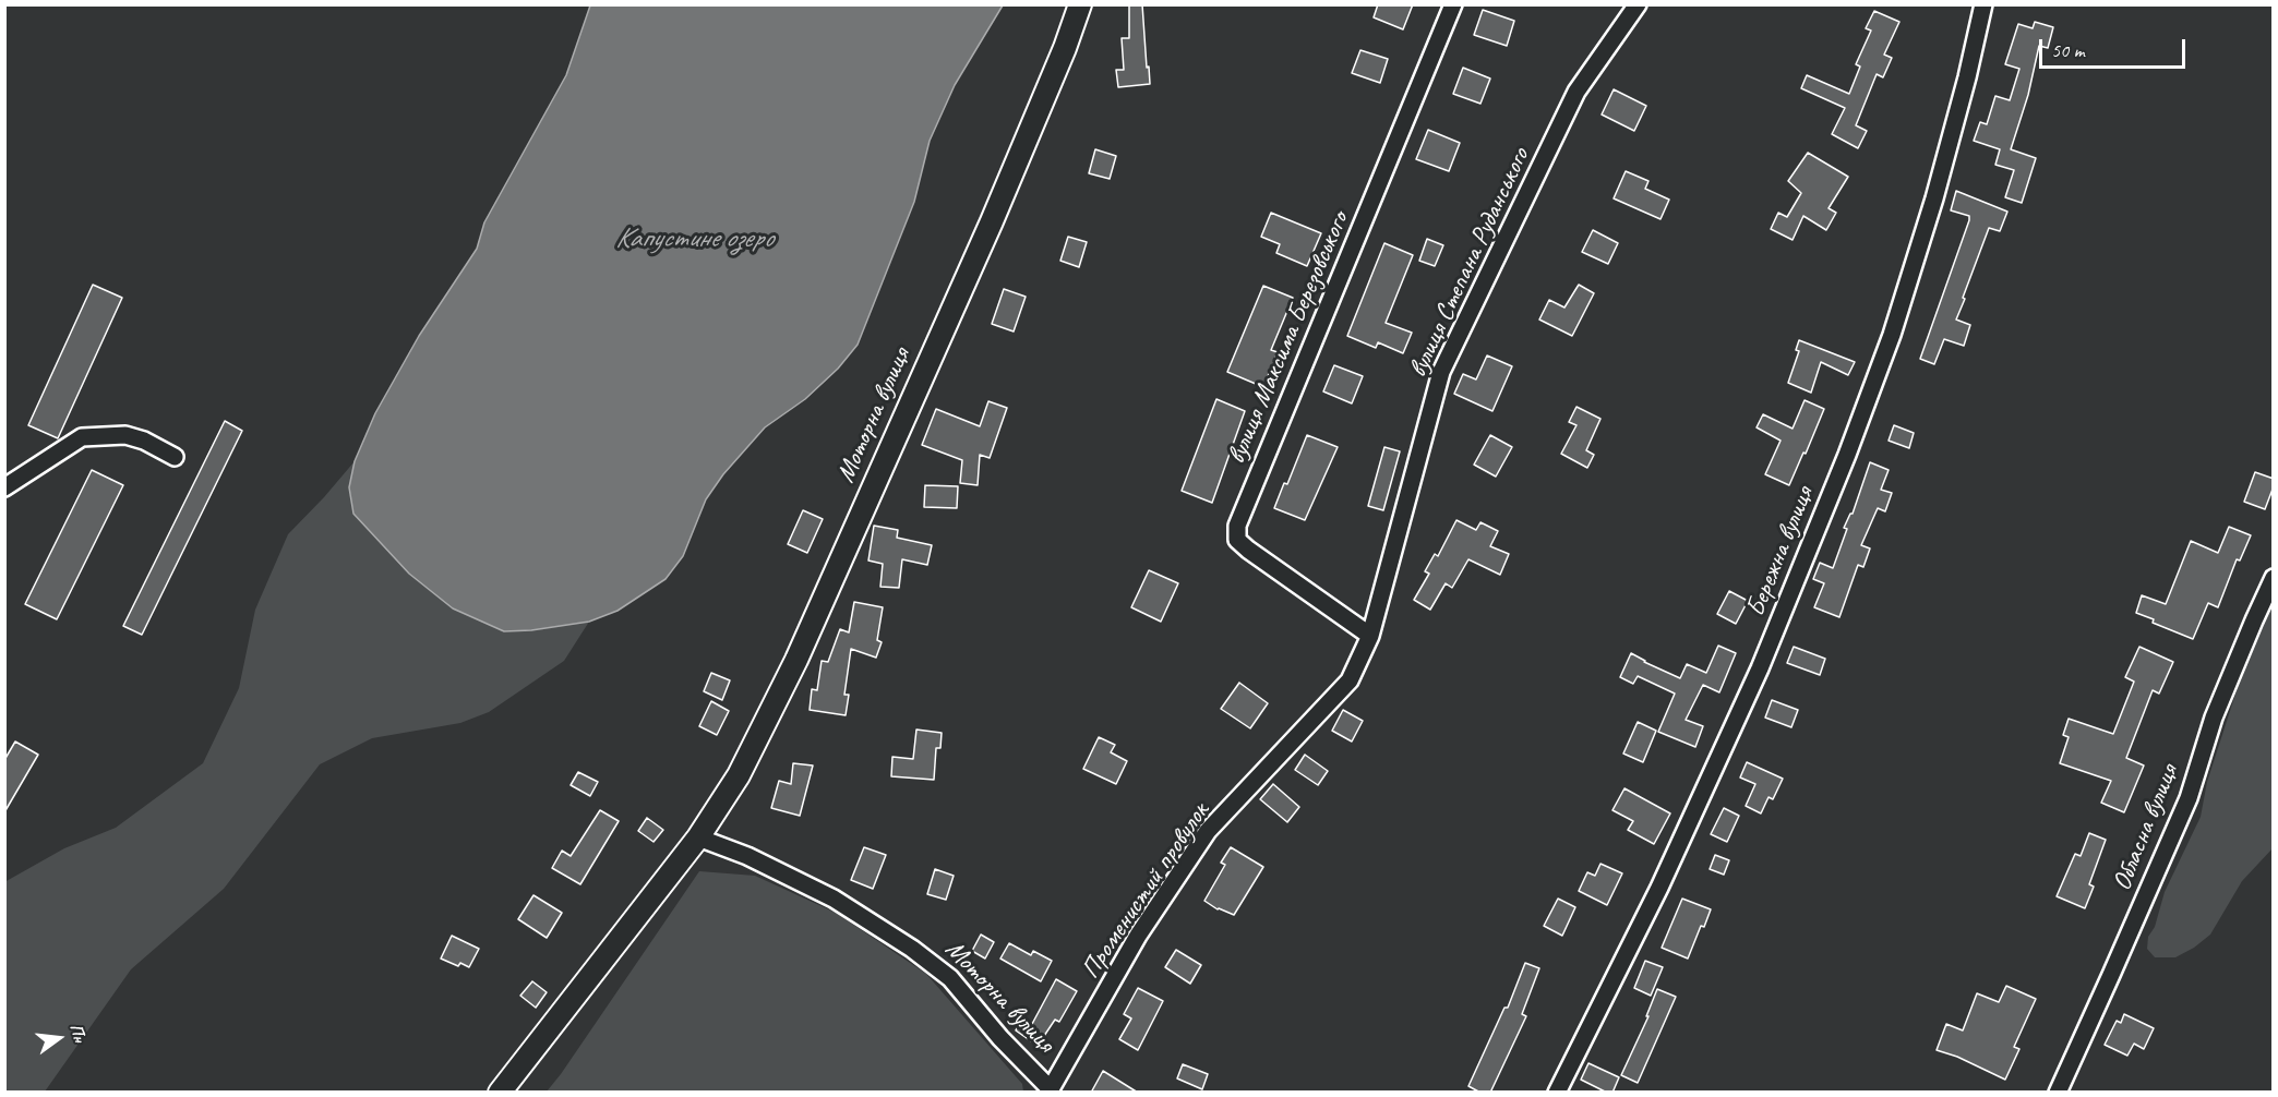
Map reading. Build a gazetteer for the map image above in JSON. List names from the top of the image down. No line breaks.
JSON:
{"streets":{"street":["вулиця Степана Руданського","вулиця Максима Березовського","Моторна вулиця","Бережна вулиця","Обласна вулиця","Променистий провулок"]},"crossings":[["вулиця Степана Руданського","вулиця Максима Березовського"],["вулиця Степана Руданського","Променистий провулок"],["вулиця Максима Березовського","Променистий провулок"],["Моторна вулиця","Променистий провулок"]],"water":["Капустине озеро"],"scale_bar":"50 m","north":"right"}
